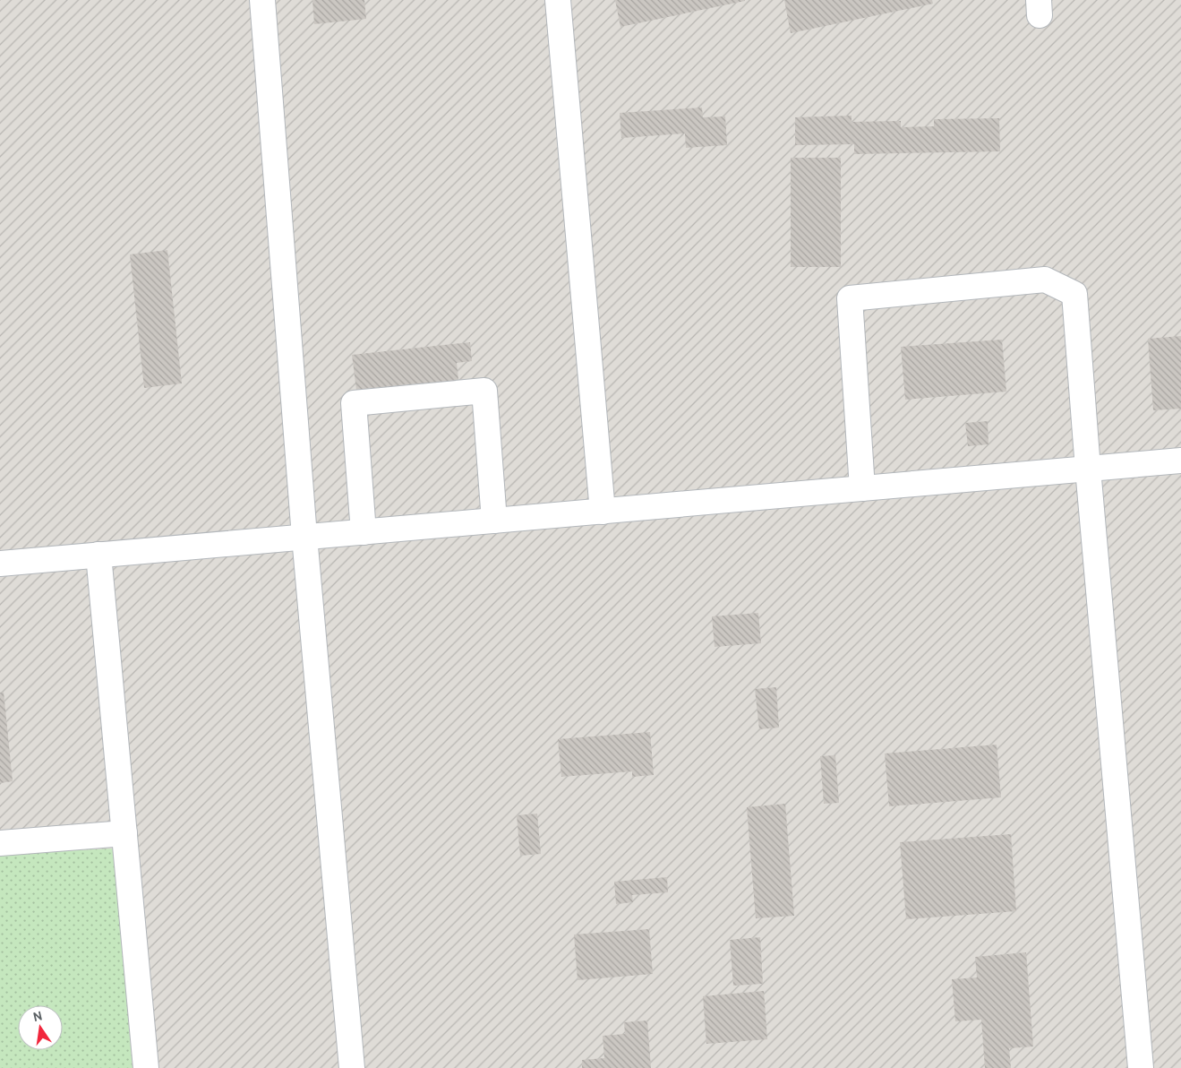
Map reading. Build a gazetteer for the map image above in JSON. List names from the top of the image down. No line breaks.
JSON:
{"north":"top"}
